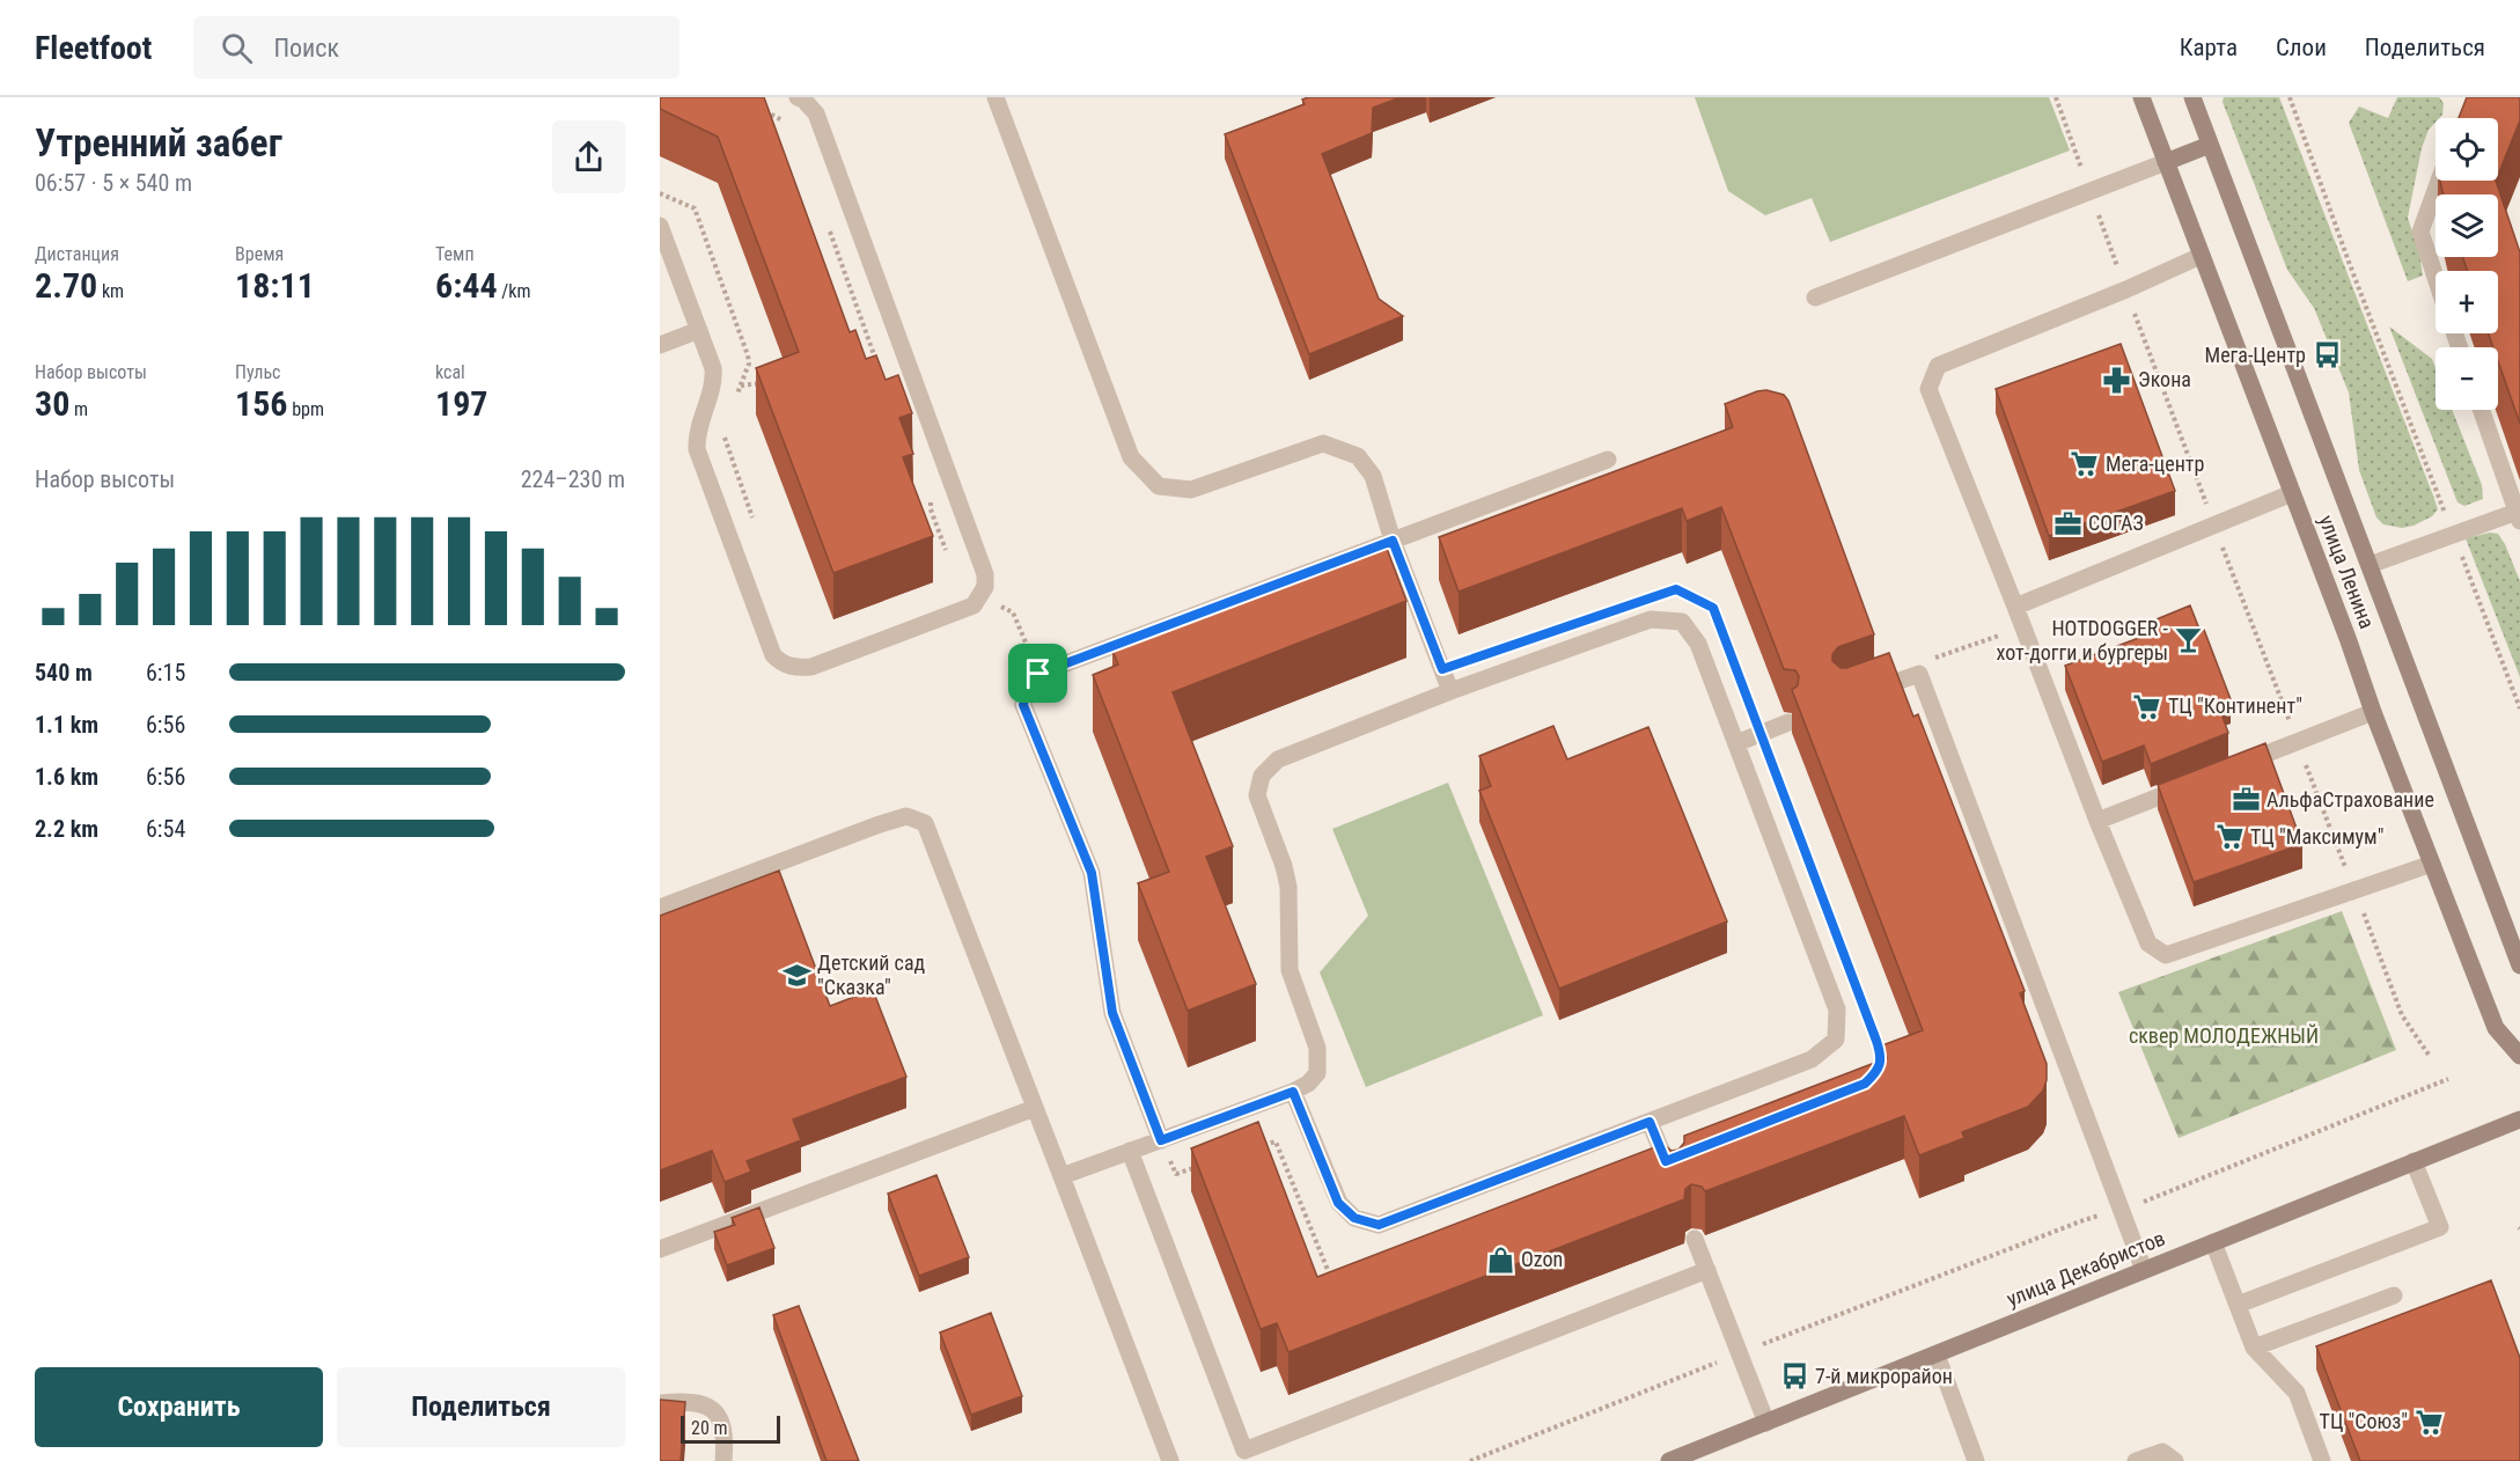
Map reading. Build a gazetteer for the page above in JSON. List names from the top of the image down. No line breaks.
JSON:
{"streets":{"main road":["улица Ленина","улица Декабристов"]},"parks":["сквер МОЛОДЕЖНЫЙ"],"places":{"bus stop":["Мега-Центр","7-й микрорайон"],"pharmacy":["Экона"],"supermarket":["Мега-центр","ТЦ \"Континент\"","ТЦ \"Максимум\"","ТЦ \"Союз\""],"office":["СОГАЗ","АльфаСтрахование"],"bar":["HOTDOGGER - хот-догги и бургеры"],"school or university":["Детский сад \"Сказка\""],"shop":["Ozon"]},"scale_bar":"20 m","page":{"header":"Fleetfoot","search":"Поиск","nav":["Карта","Слои","Поделиться"],"heading":["Утренний забег","06:57 · 5 × 540 m"],"map_buttons":["+","−"],"stats":[["Дистанция","2.70 km"],["Время","18:11"],["Темп","6:44 /km"],["Набор высоты","30 m"],["Пульс","156 bpm"],["kcal","197"]],"chart":["Набор высоты","224–230 m"],"list":[{"name":"540 m","note":"6:15"},{"name":"1.1 km","note":"6:56"},{"name":"1.6 km","note":"6:56"},{"name":"2.2 km","note":"6:54"}],"buttons":["Сохранить","Поделиться"],"scale":"20 m"}}
